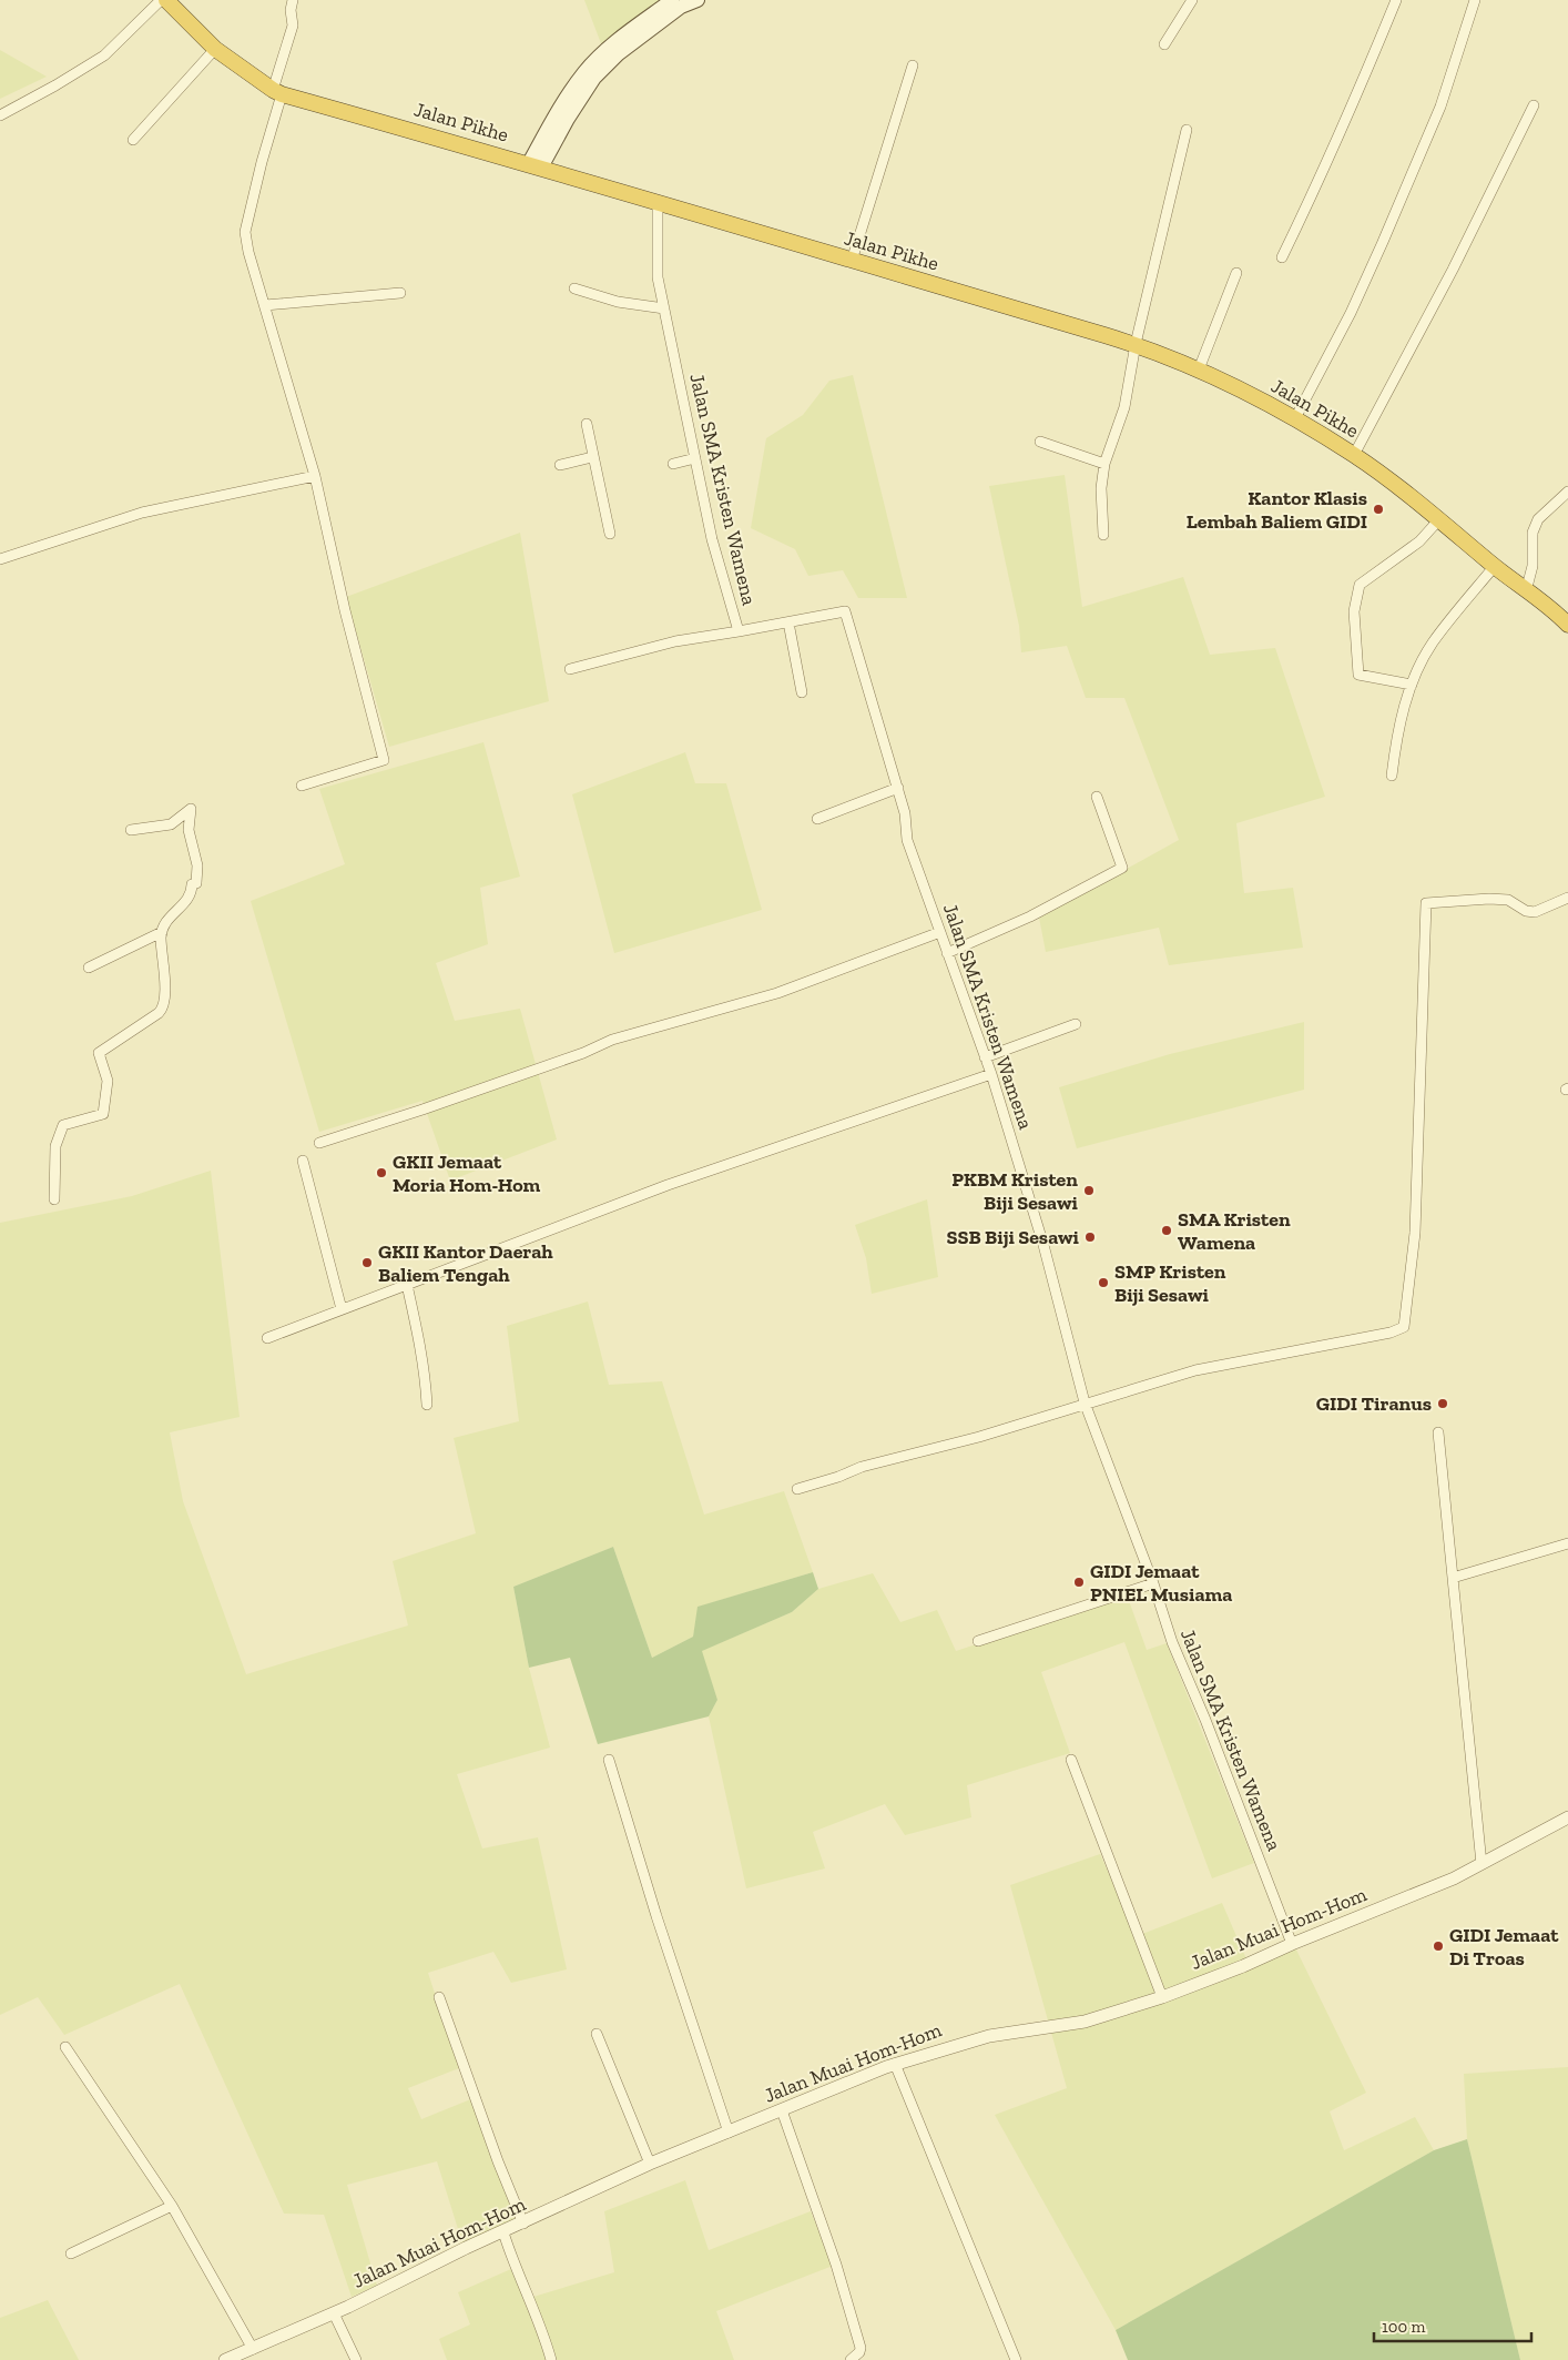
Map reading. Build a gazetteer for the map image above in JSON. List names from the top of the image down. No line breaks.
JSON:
{"streets":{"highway":["Jalan Pikhe"],"street":["Jalan SMA Kristen Wamena","Jalan Muai Hom-Hom"]},"crossings":[["Jalan Pikhe","Jalan SMA Kristen Wamena"],["Jalan SMA Kristen Wamena","Jalan Muai Hom-Hom"]],"places":["Kantor Klasis Lembah Baliem GIDI","GKII Jemaat Moria Hom-Hom","PKBM Kristen Biji Sesawi","SMA Kristen Wamena","SSB Biji Sesawi","GKII Kantor Daerah Baliem Tengah","SMP Kristen Biji Sesawi","GIDI Tiranus","GIDI Jemaat PNIEL Musiama","GIDI Jemaat Di Troas"],"scale_bar":"100 m"}
